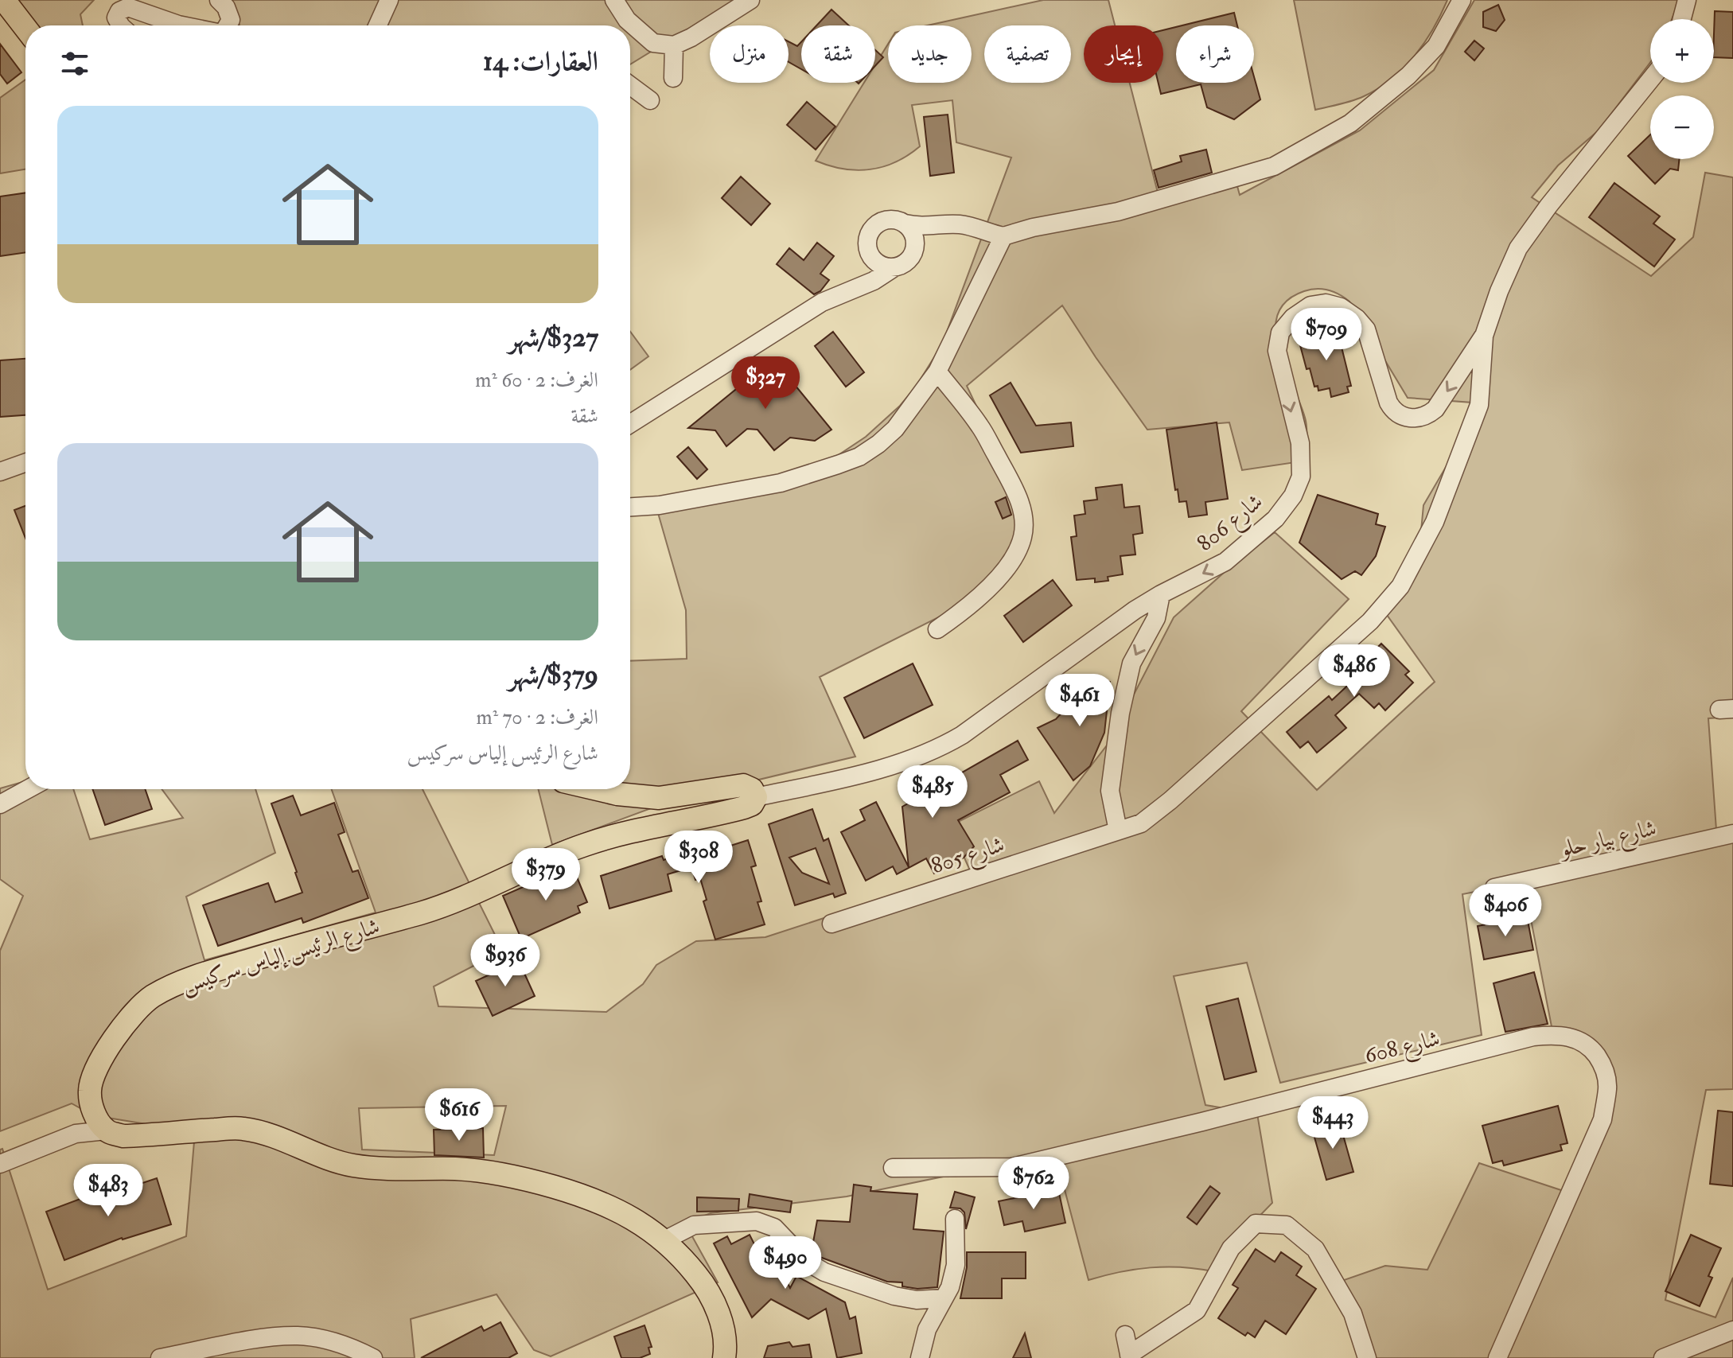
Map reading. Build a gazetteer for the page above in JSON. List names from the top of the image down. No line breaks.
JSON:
{"streets":{"main road":["شارع الرئيس إلياس سركيس"],"street":["شارع 806","شارع بيار حلو","شارع 805","شارع 608"]},"crossings":[["شارع 806","شارع 805"],["شارع 806","شارع الرئيس إلياس سركيس"]],"page":{"map_buttons":["+","−"],"chip":["شراء","إيجار","تصفية","جديد","شقة","منزل"],"heading":"العقارات: 14","list":[{"name":"$327/شهر","note":"الغرف: 2 · 60 m² · شقة"},{"name":"$379/شهر","note":"الغرف: 2 · 70 m² · شارع الرئيس إلياس سركيس"}],"price":["$709","$327","$486","$461","$485","$308","$379","$406","$936","$616","$443","$762","$483","$490"]}}
